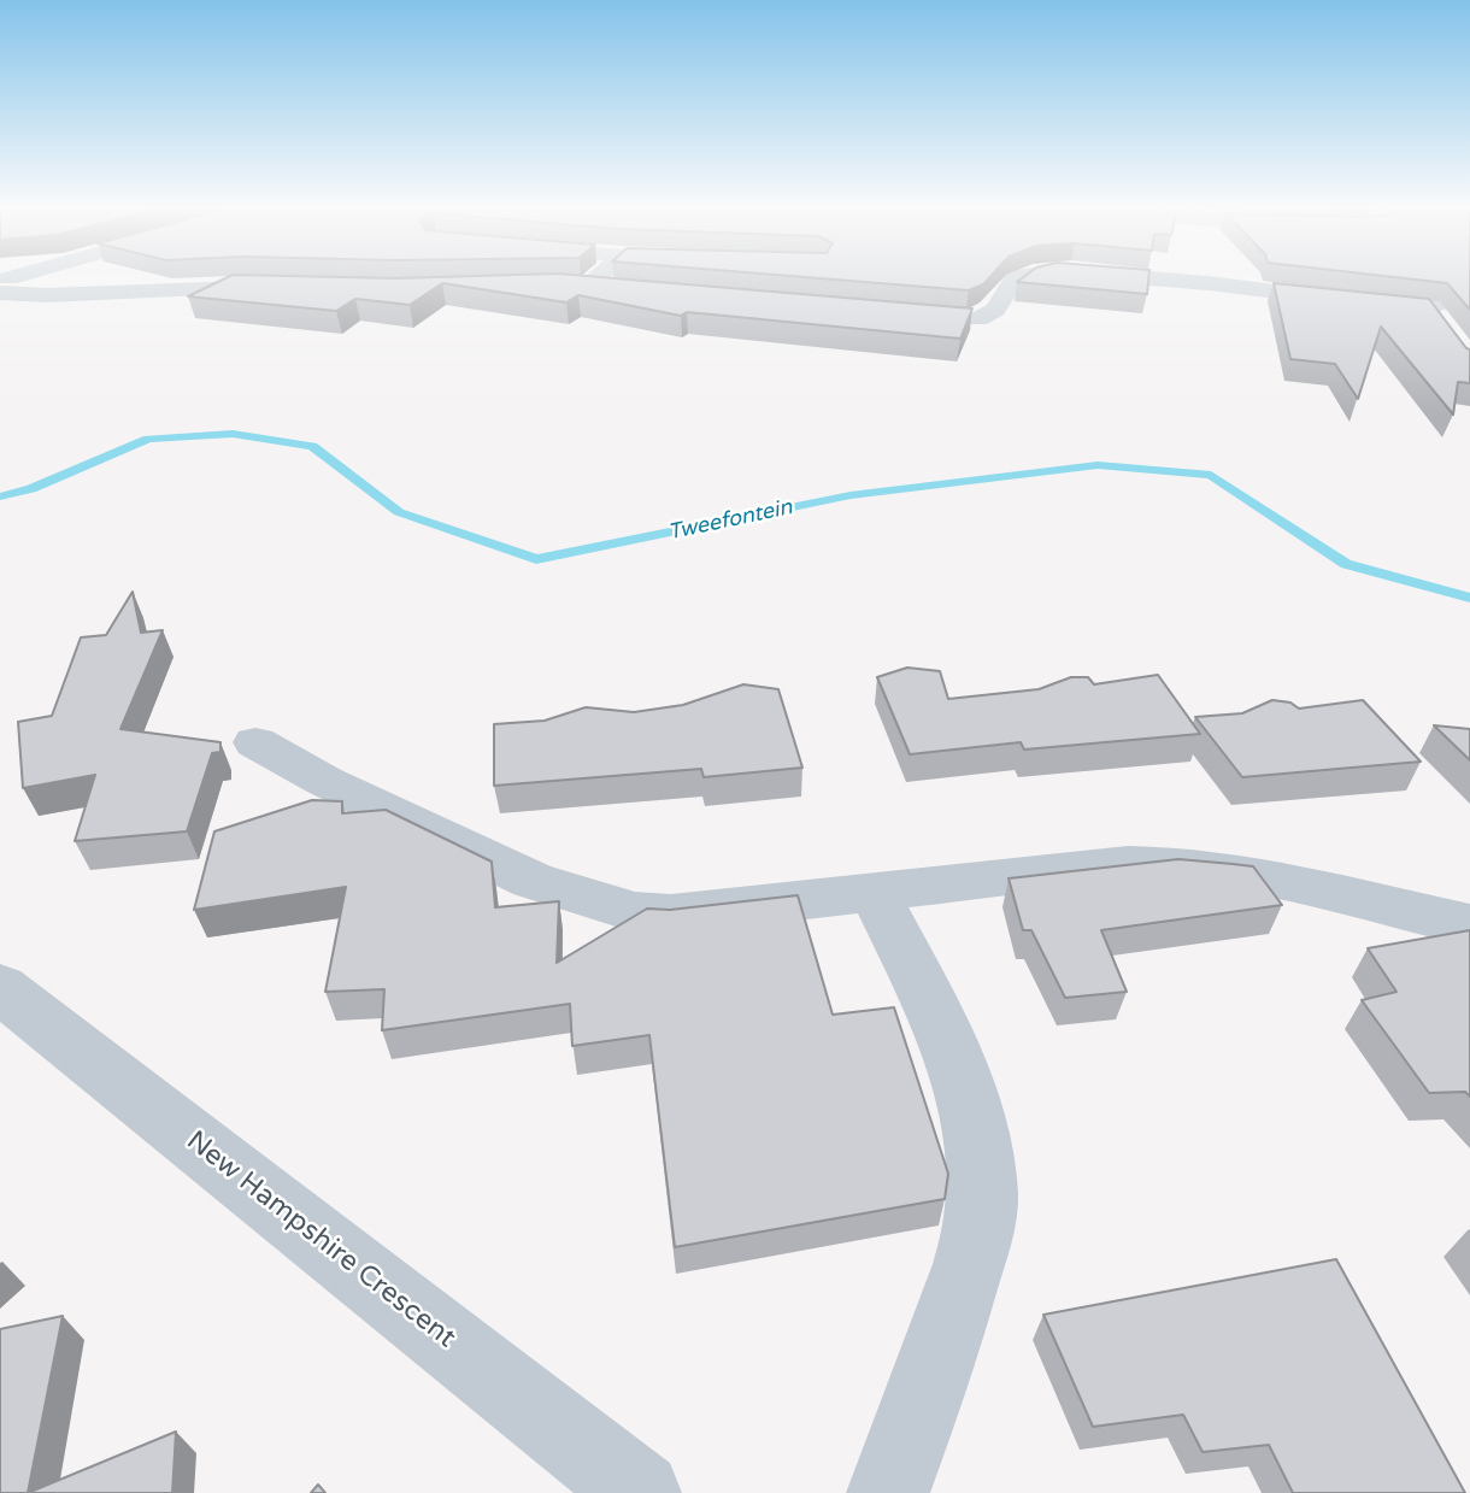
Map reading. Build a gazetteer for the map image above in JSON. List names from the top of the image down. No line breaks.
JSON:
{"streets":{"street":["New Hampshire Crescent"]},"water":["Tweefontein"]}
